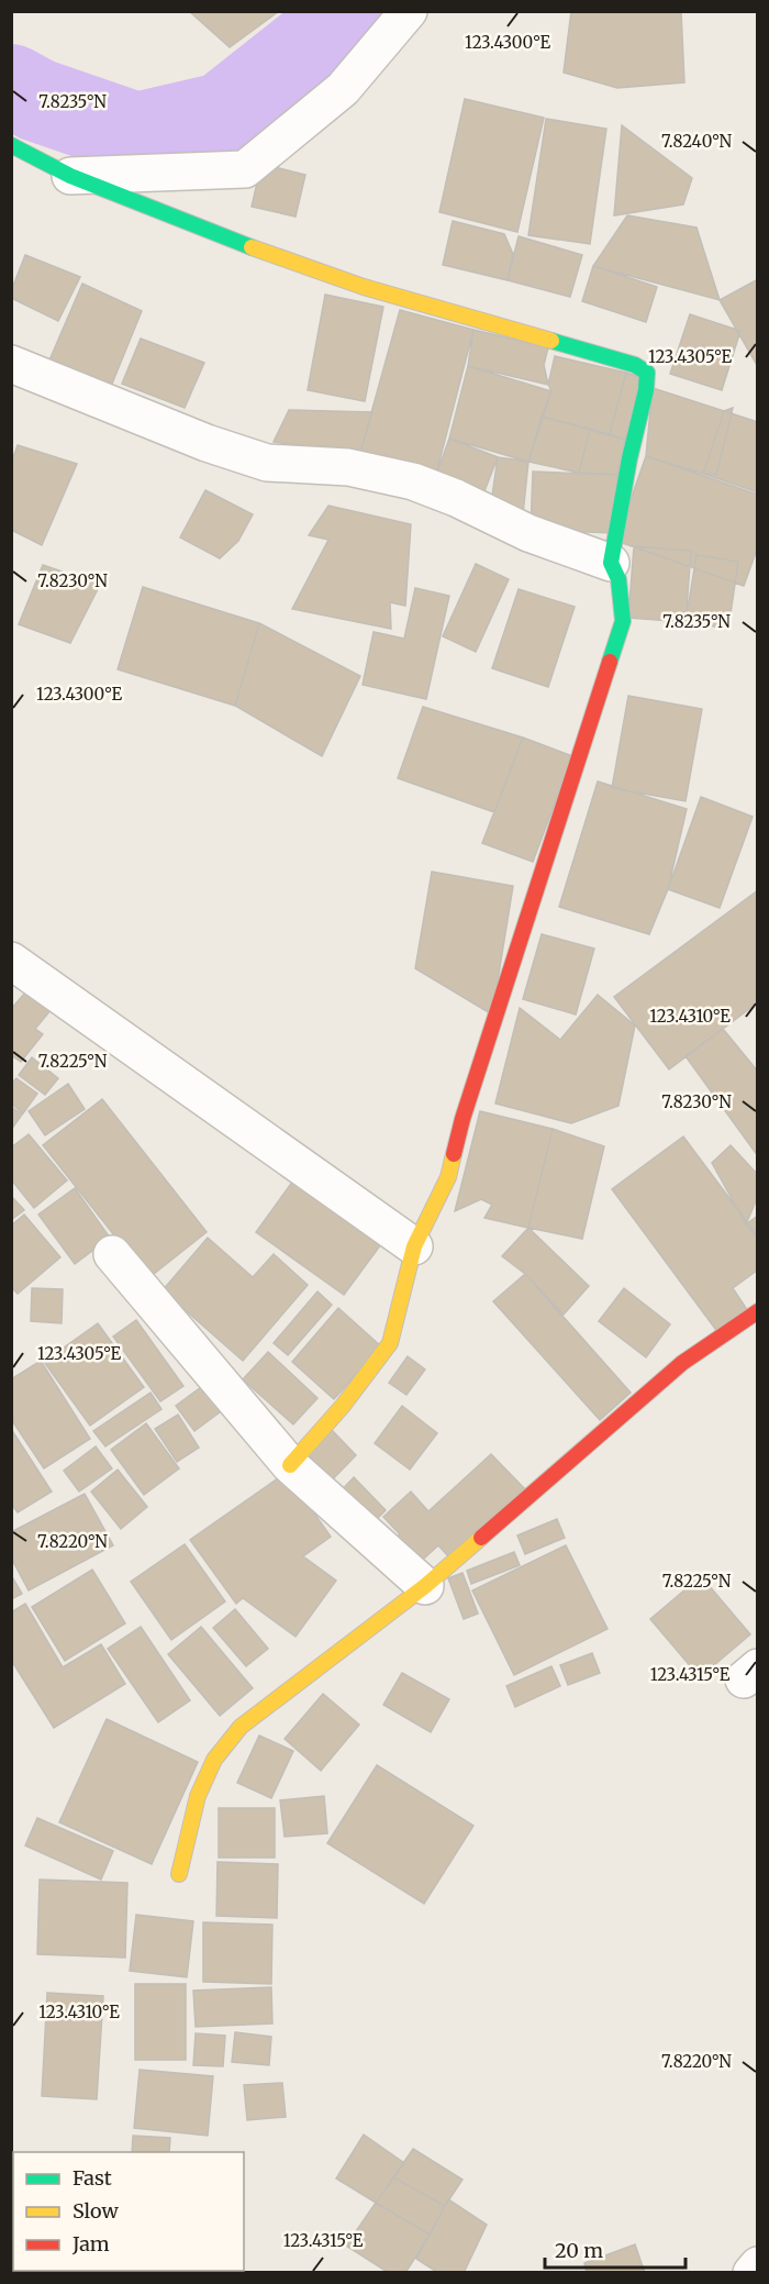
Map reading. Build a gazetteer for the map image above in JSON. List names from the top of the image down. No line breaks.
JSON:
{"legend":["Fast","Slow","Jam"],"scale_bar":"20 m","coordinates":["123.4300°E","7.8235°N","7.8240°N","123.4305°E","7.8230°N","123.4310°E","7.8225°N","7.8220°N","123.4315°E"]}
